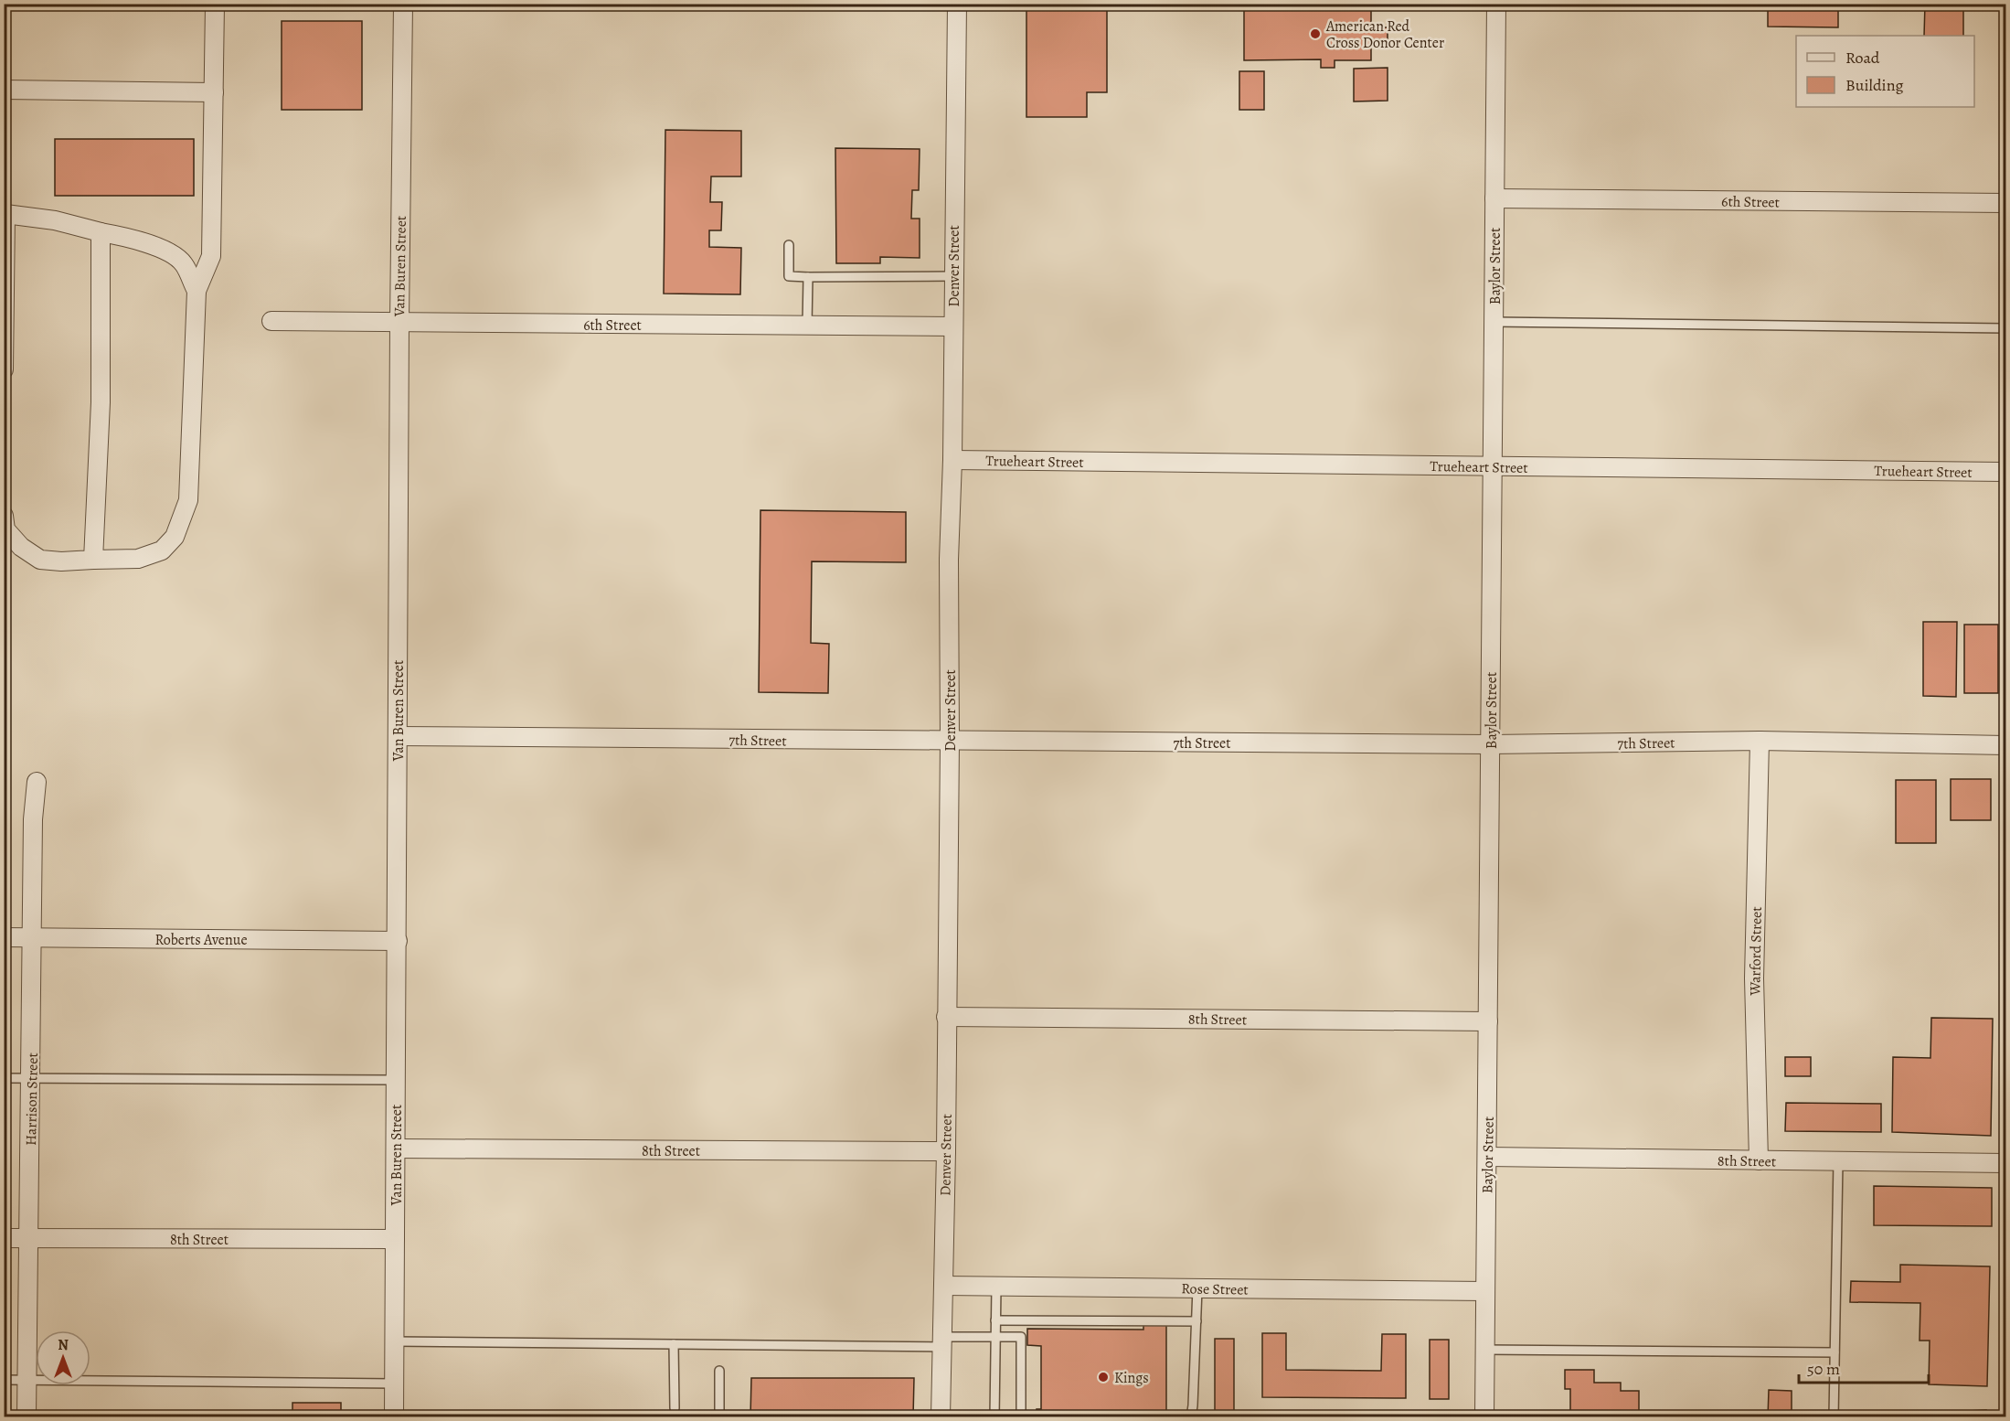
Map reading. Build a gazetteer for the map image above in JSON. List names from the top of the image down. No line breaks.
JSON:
{"streets":{"street":["6th Street","Van Buren Street","Denver Street","Baylor Street","Trueheart Street","7th Street","Roberts Avenue","Warford Street","8th Street","Harrison Street","Rose Street"]},"crossings":[["6th Street","Van Buren Street"],["6th Street","Denver Street"],["6th Street","Baylor Street"],["Van Buren Street","7th Street"],["Van Buren Street","Roberts Avenue"],["Van Buren Street","8th Street"],["Denver Street","Trueheart Street"],["Denver Street","7th Street"],["Denver Street","8th Street"],["Denver Street","Rose Street"],["Baylor Street","Trueheart Street"],["Baylor Street","7th Street"],["Baylor Street","8th Street"],["Baylor Street","Rose Street"],["7th Street","Warford Street"],["Roberts Avenue","Harrison Street"],["Warford Street","8th Street"],["8th Street","Harrison Street"]],"places":["American Red Cross Donor Center","Kings"],"legend":["Road","Building"],"scale_bar":"50 m","north":"top"}
